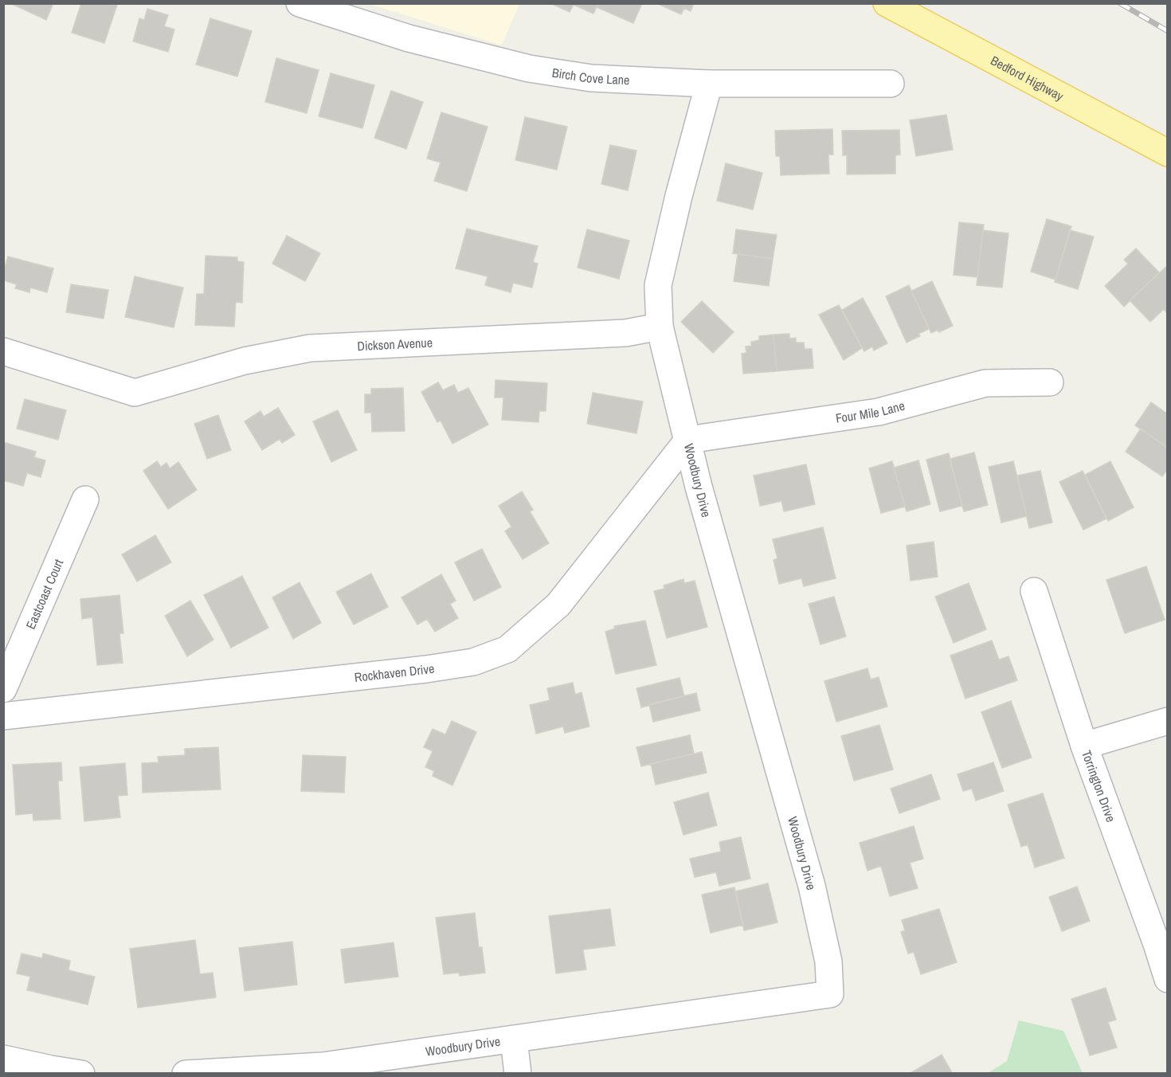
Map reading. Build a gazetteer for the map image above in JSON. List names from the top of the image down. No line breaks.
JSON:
{"streets":{"main road":["Bedford Highway"],"street":["Birch Cove Lane","Dickson Avenue","Four Mile Lane","Woodbury Drive","Eastcoast Court","Rockhaven Drive","Torrington Drive"]},"crossings":[["Birch Cove Lane","Woodbury Drive"],["Dickson Avenue","Woodbury Drive"],["Four Mile Lane","Woodbury Drive"],["Four Mile Lane","Rockhaven Drive"],["Woodbury Drive","Rockhaven Drive"]]}
